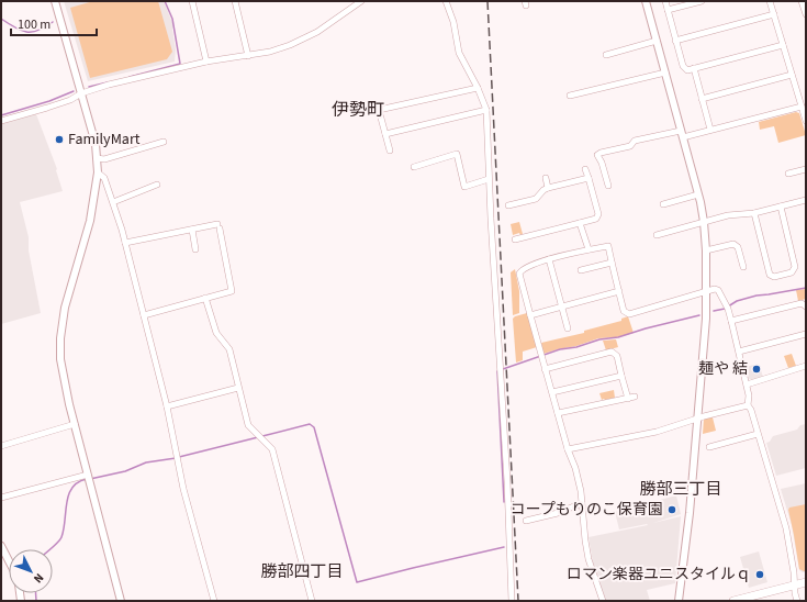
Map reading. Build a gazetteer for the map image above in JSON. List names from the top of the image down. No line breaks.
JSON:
{"districts":["伊勢町","勝部三丁目","勝部四丁目"],"places":["FamilyMart","麺や 結","コープもりのこ保育園","ロマン楽器ユニスタイルｑ"],"scale_bar":"100 m","north":"bottom right"}
